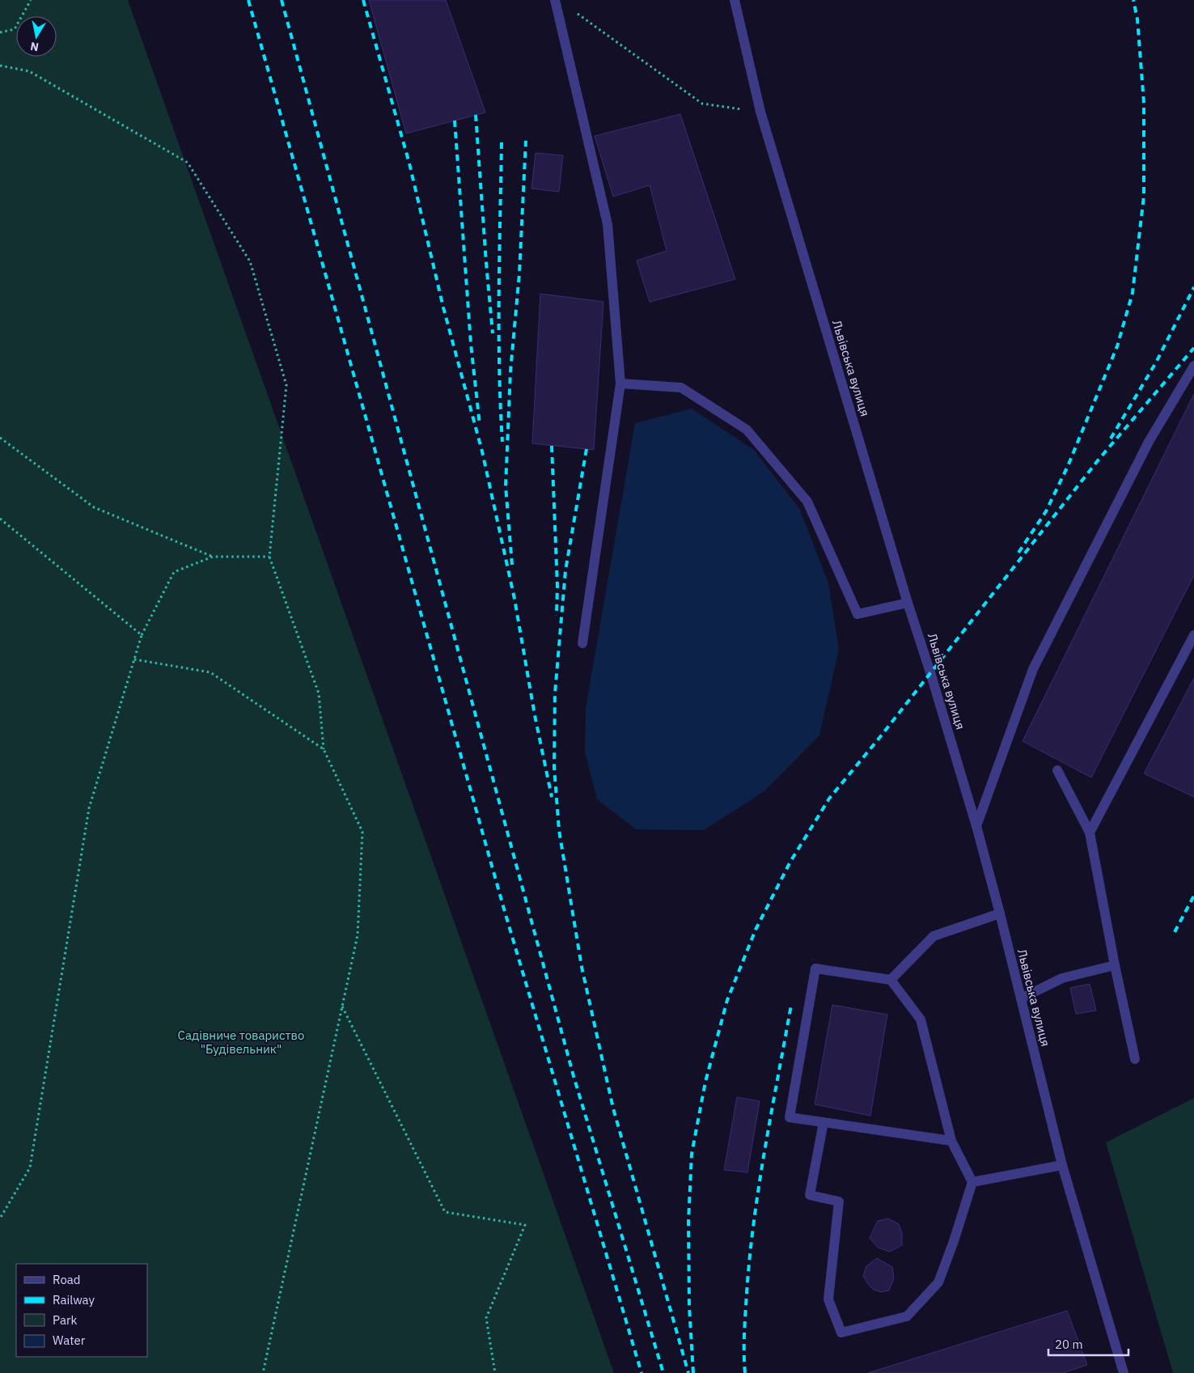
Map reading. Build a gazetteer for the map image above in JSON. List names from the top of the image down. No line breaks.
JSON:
{"streets":{"street":["Львівська вулиця"]},"parks":["Садівниче товариство \"Будівельник\""],"legend":["Road","Railway","Park","Water"],"scale_bar":"20 m","north":"bottom"}
